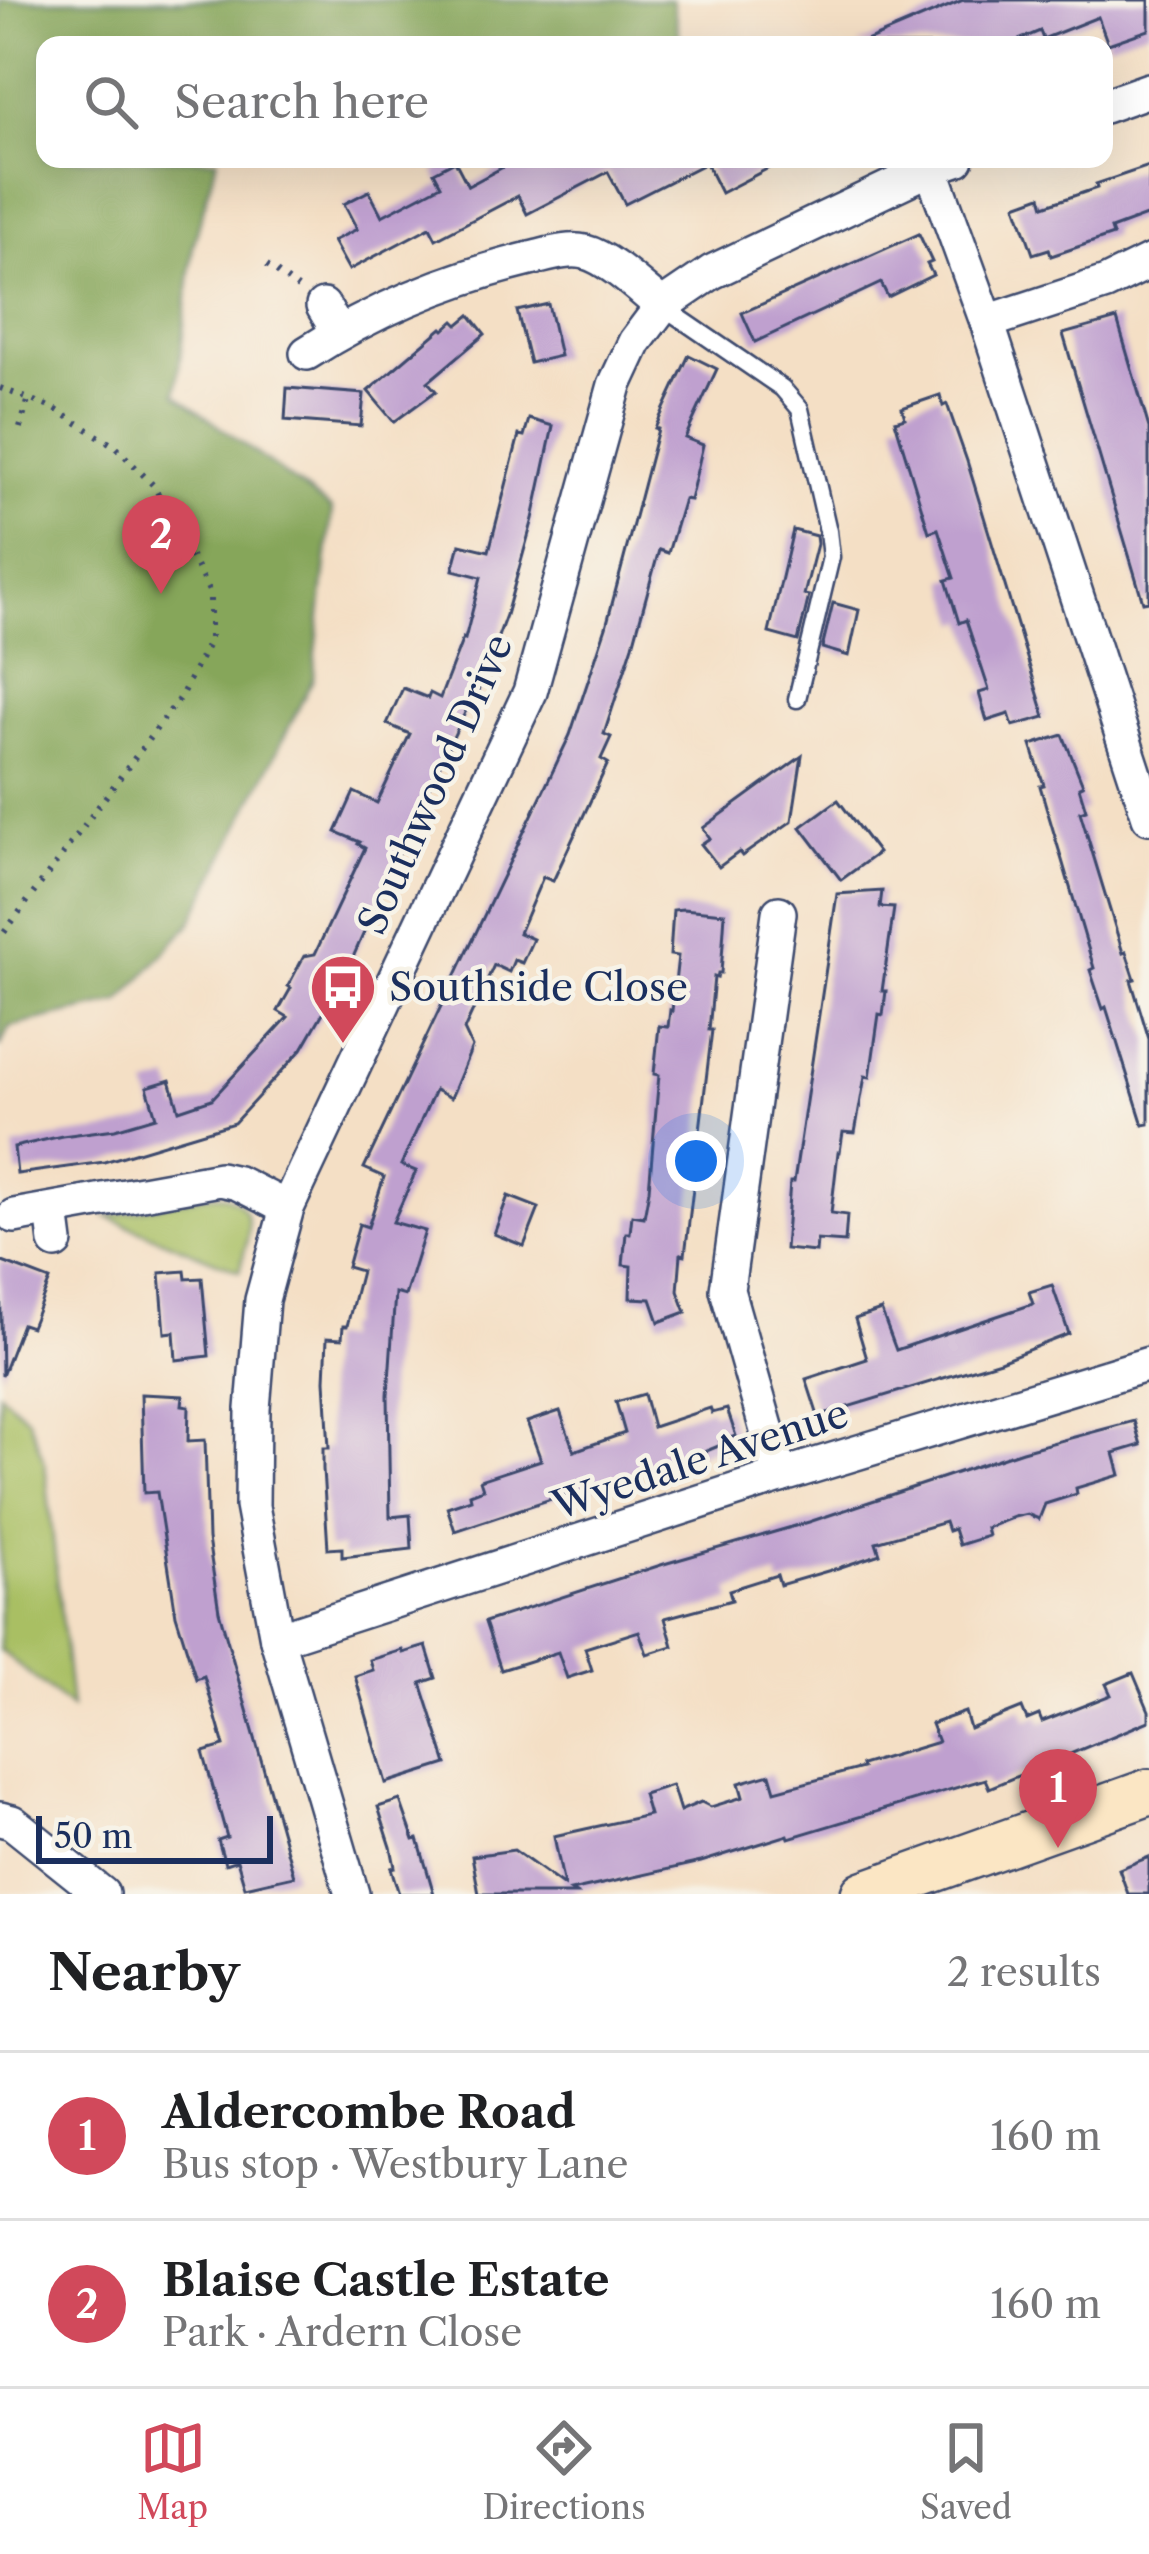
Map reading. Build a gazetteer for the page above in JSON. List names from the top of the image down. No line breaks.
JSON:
{"streets":{"street":["Southwood Drive","Wyedale Avenue"]},"crossings":[["Southwood Drive","Wyedale Avenue"]],"places":{"bus stop":["Southside Close"]},"scale_bar":"50 m","page":{"search":"Search here","pins":["2","1"],"scale":"50 m","heading":["Nearby","2 results"],"list":[{"mark":"1","name":"Aldercombe Road","note":"Bus stop · Westbury Lane","value":"160 m"},{"mark":"2","name":"Blaise Castle Estate","note":"Park · Ardern Close","value":"160 m"}],"nav":["Map","Directions","Saved"]}}
